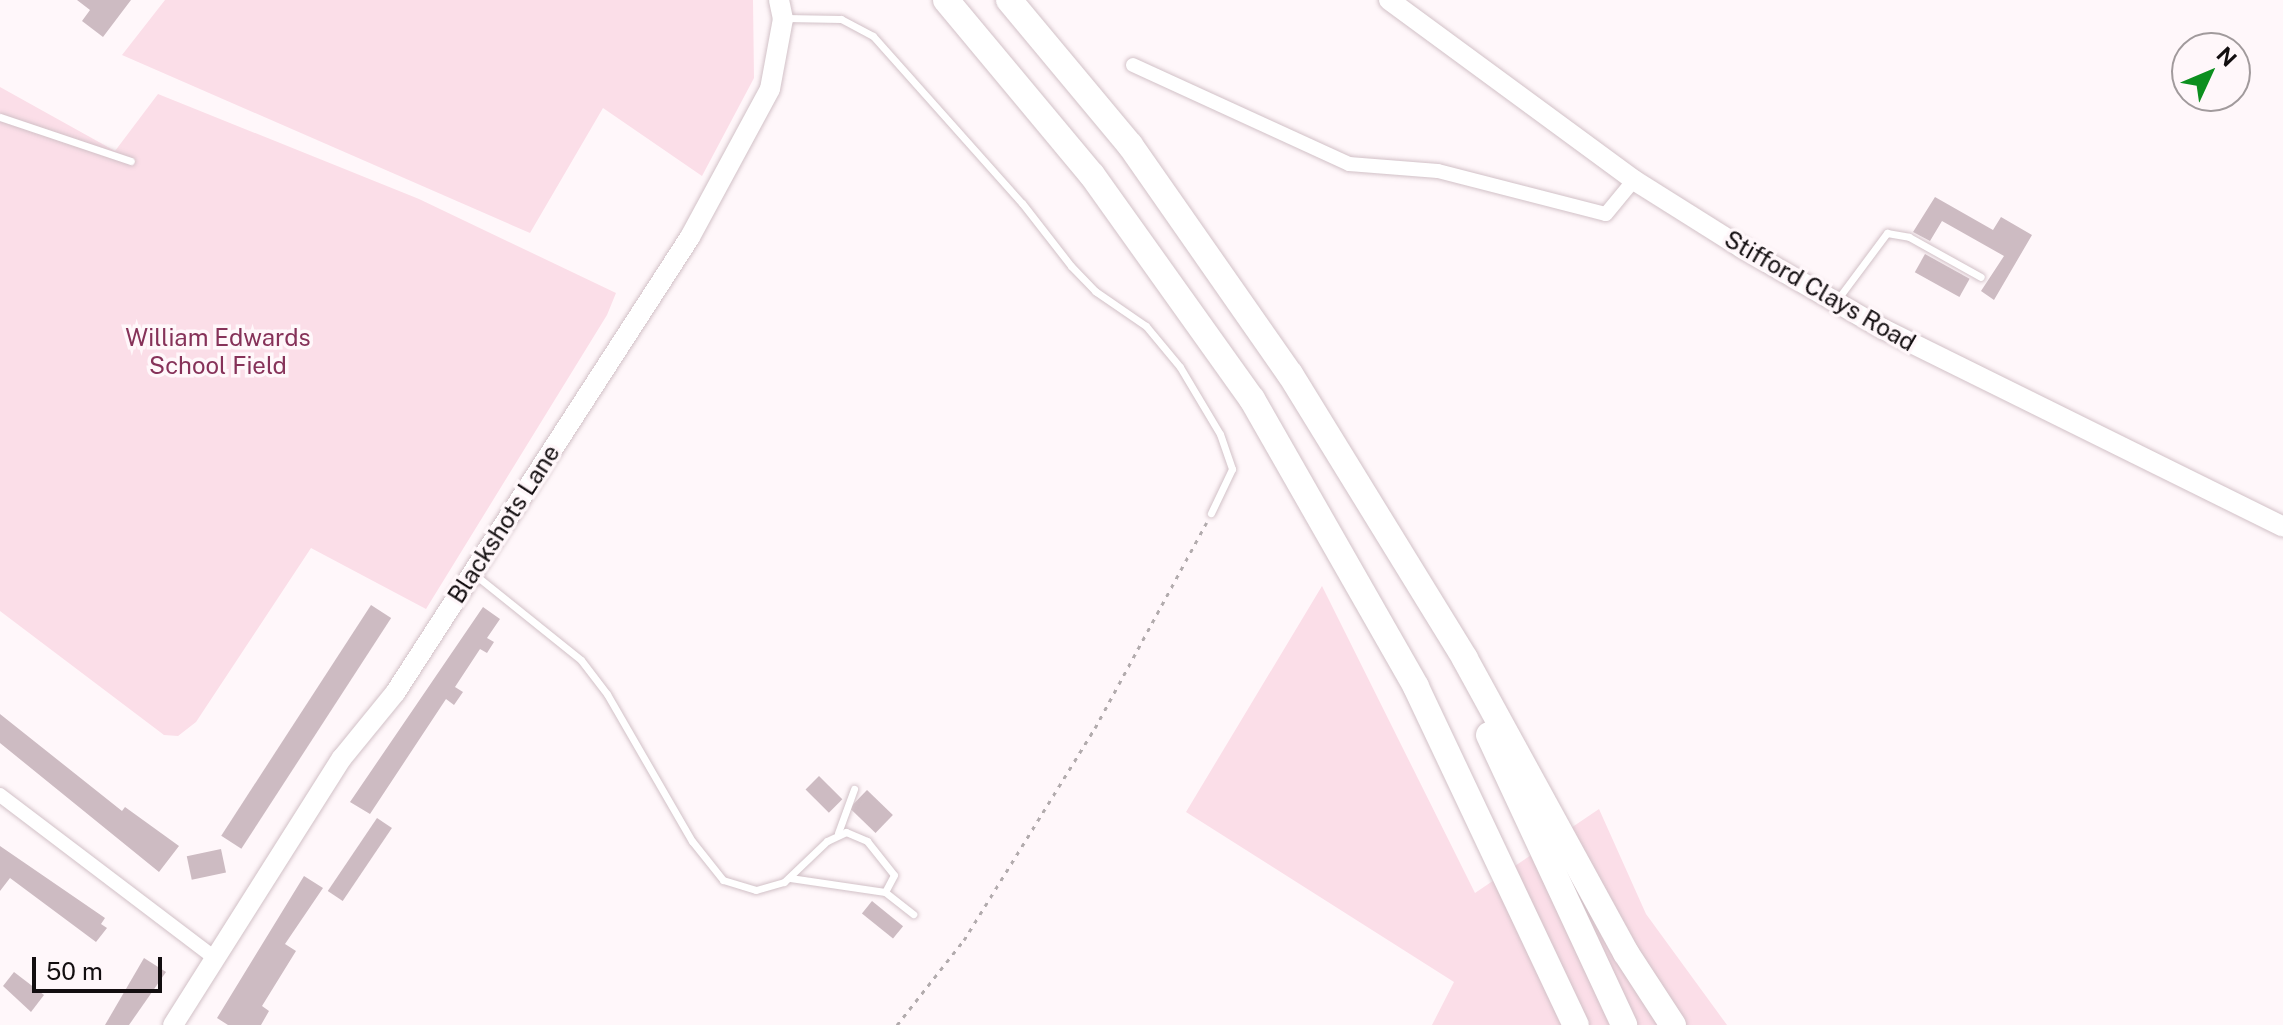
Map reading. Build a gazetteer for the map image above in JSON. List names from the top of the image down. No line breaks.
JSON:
{"streets":{"street":["Stifford Clays Road","Blackshots Lane"]},"parks":["William Edwards School Field"],"scale_bar":"50 m","north":"top right"}
